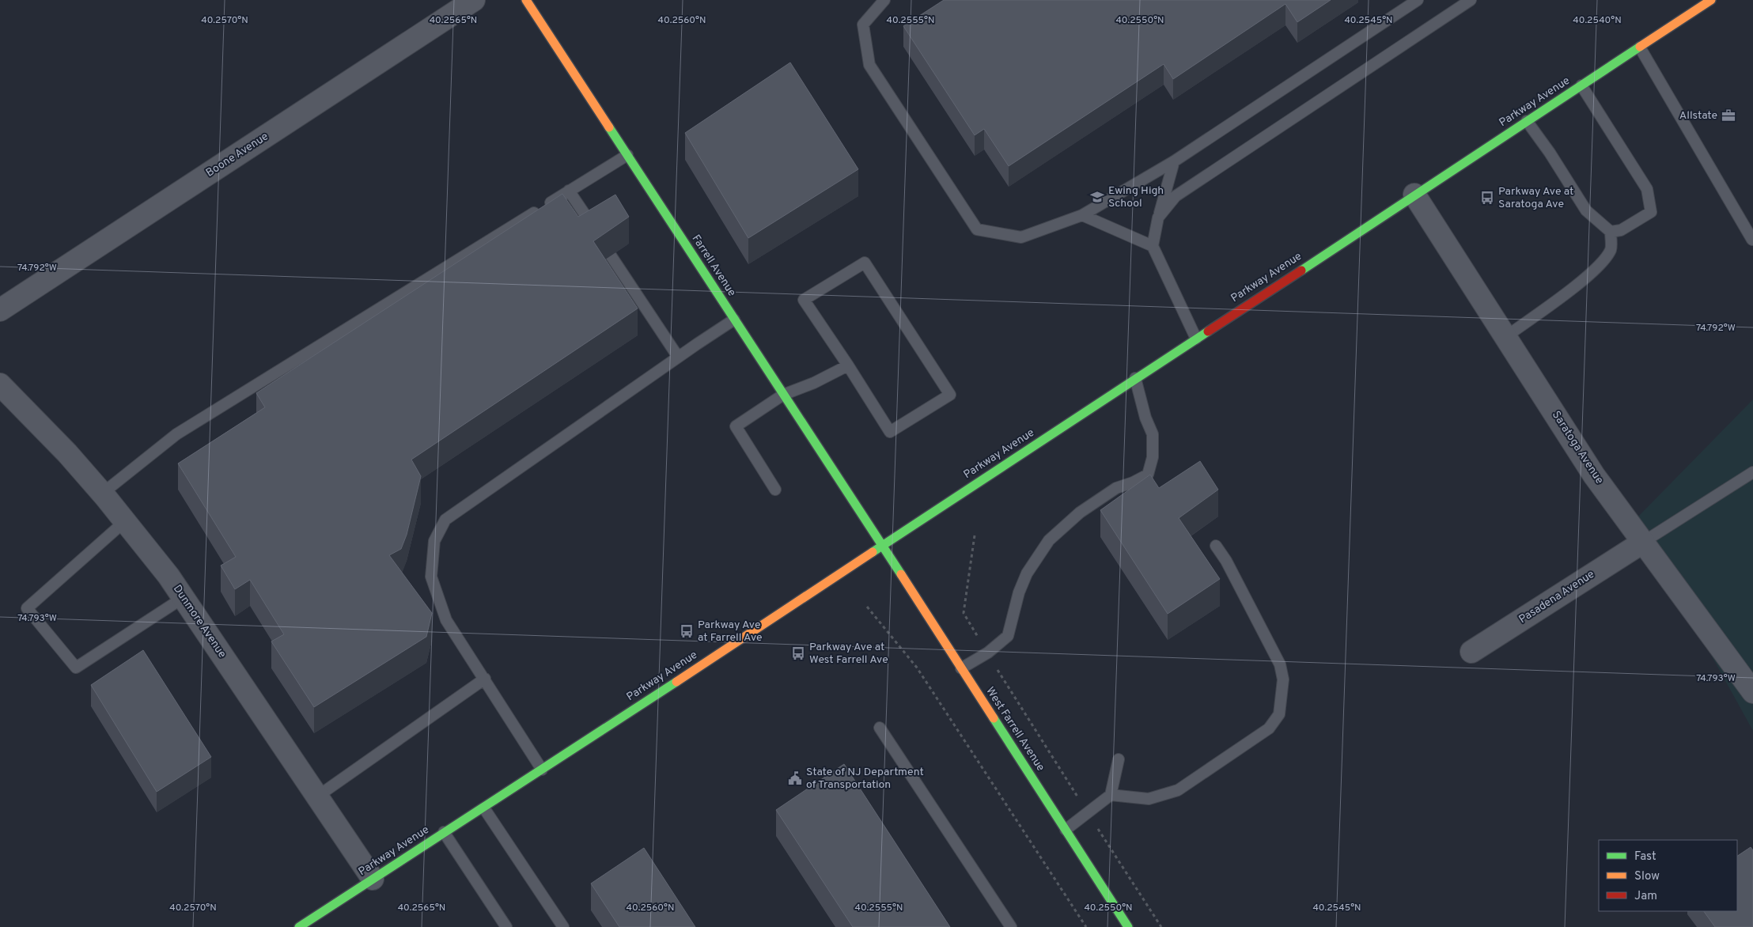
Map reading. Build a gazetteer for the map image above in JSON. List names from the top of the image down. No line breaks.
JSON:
{"streets":{"main road":["Parkway Avenue","Farrell Avenue","West Farrell Avenue"],"street":["Boone Avenue","Saratoga Avenue","Pasadena Avenue","Dunmore Avenue"]},"crossings":[["Parkway Avenue","Farrell Avenue"],["Parkway Avenue","Saratoga Avenue"],["Parkway Avenue","Dunmore Avenue"],["Parkway Avenue","West Farrell Avenue"],["Farrell Avenue","West Farrell Avenue"],["Saratoga Avenue","Pasadena Avenue"]],"places":{"office":["Allstate"],"school or university":["Ewing High School"],"bus stop":["Parkway Ave at Saratoga Ave","Parkway Ave at Farrell Ave","Parkway Ave at West Farrell Ave"],"public building":["State of NJ Department of Transportation"]},"legend":["Fast","Slow","Jam"],"coordinates":["40.2570°N","40.2565°N","40.2560°N","40.2555°N","40.2550°N","40.2545°N","40.2540°N","74.792°W","74.793°W"]}
